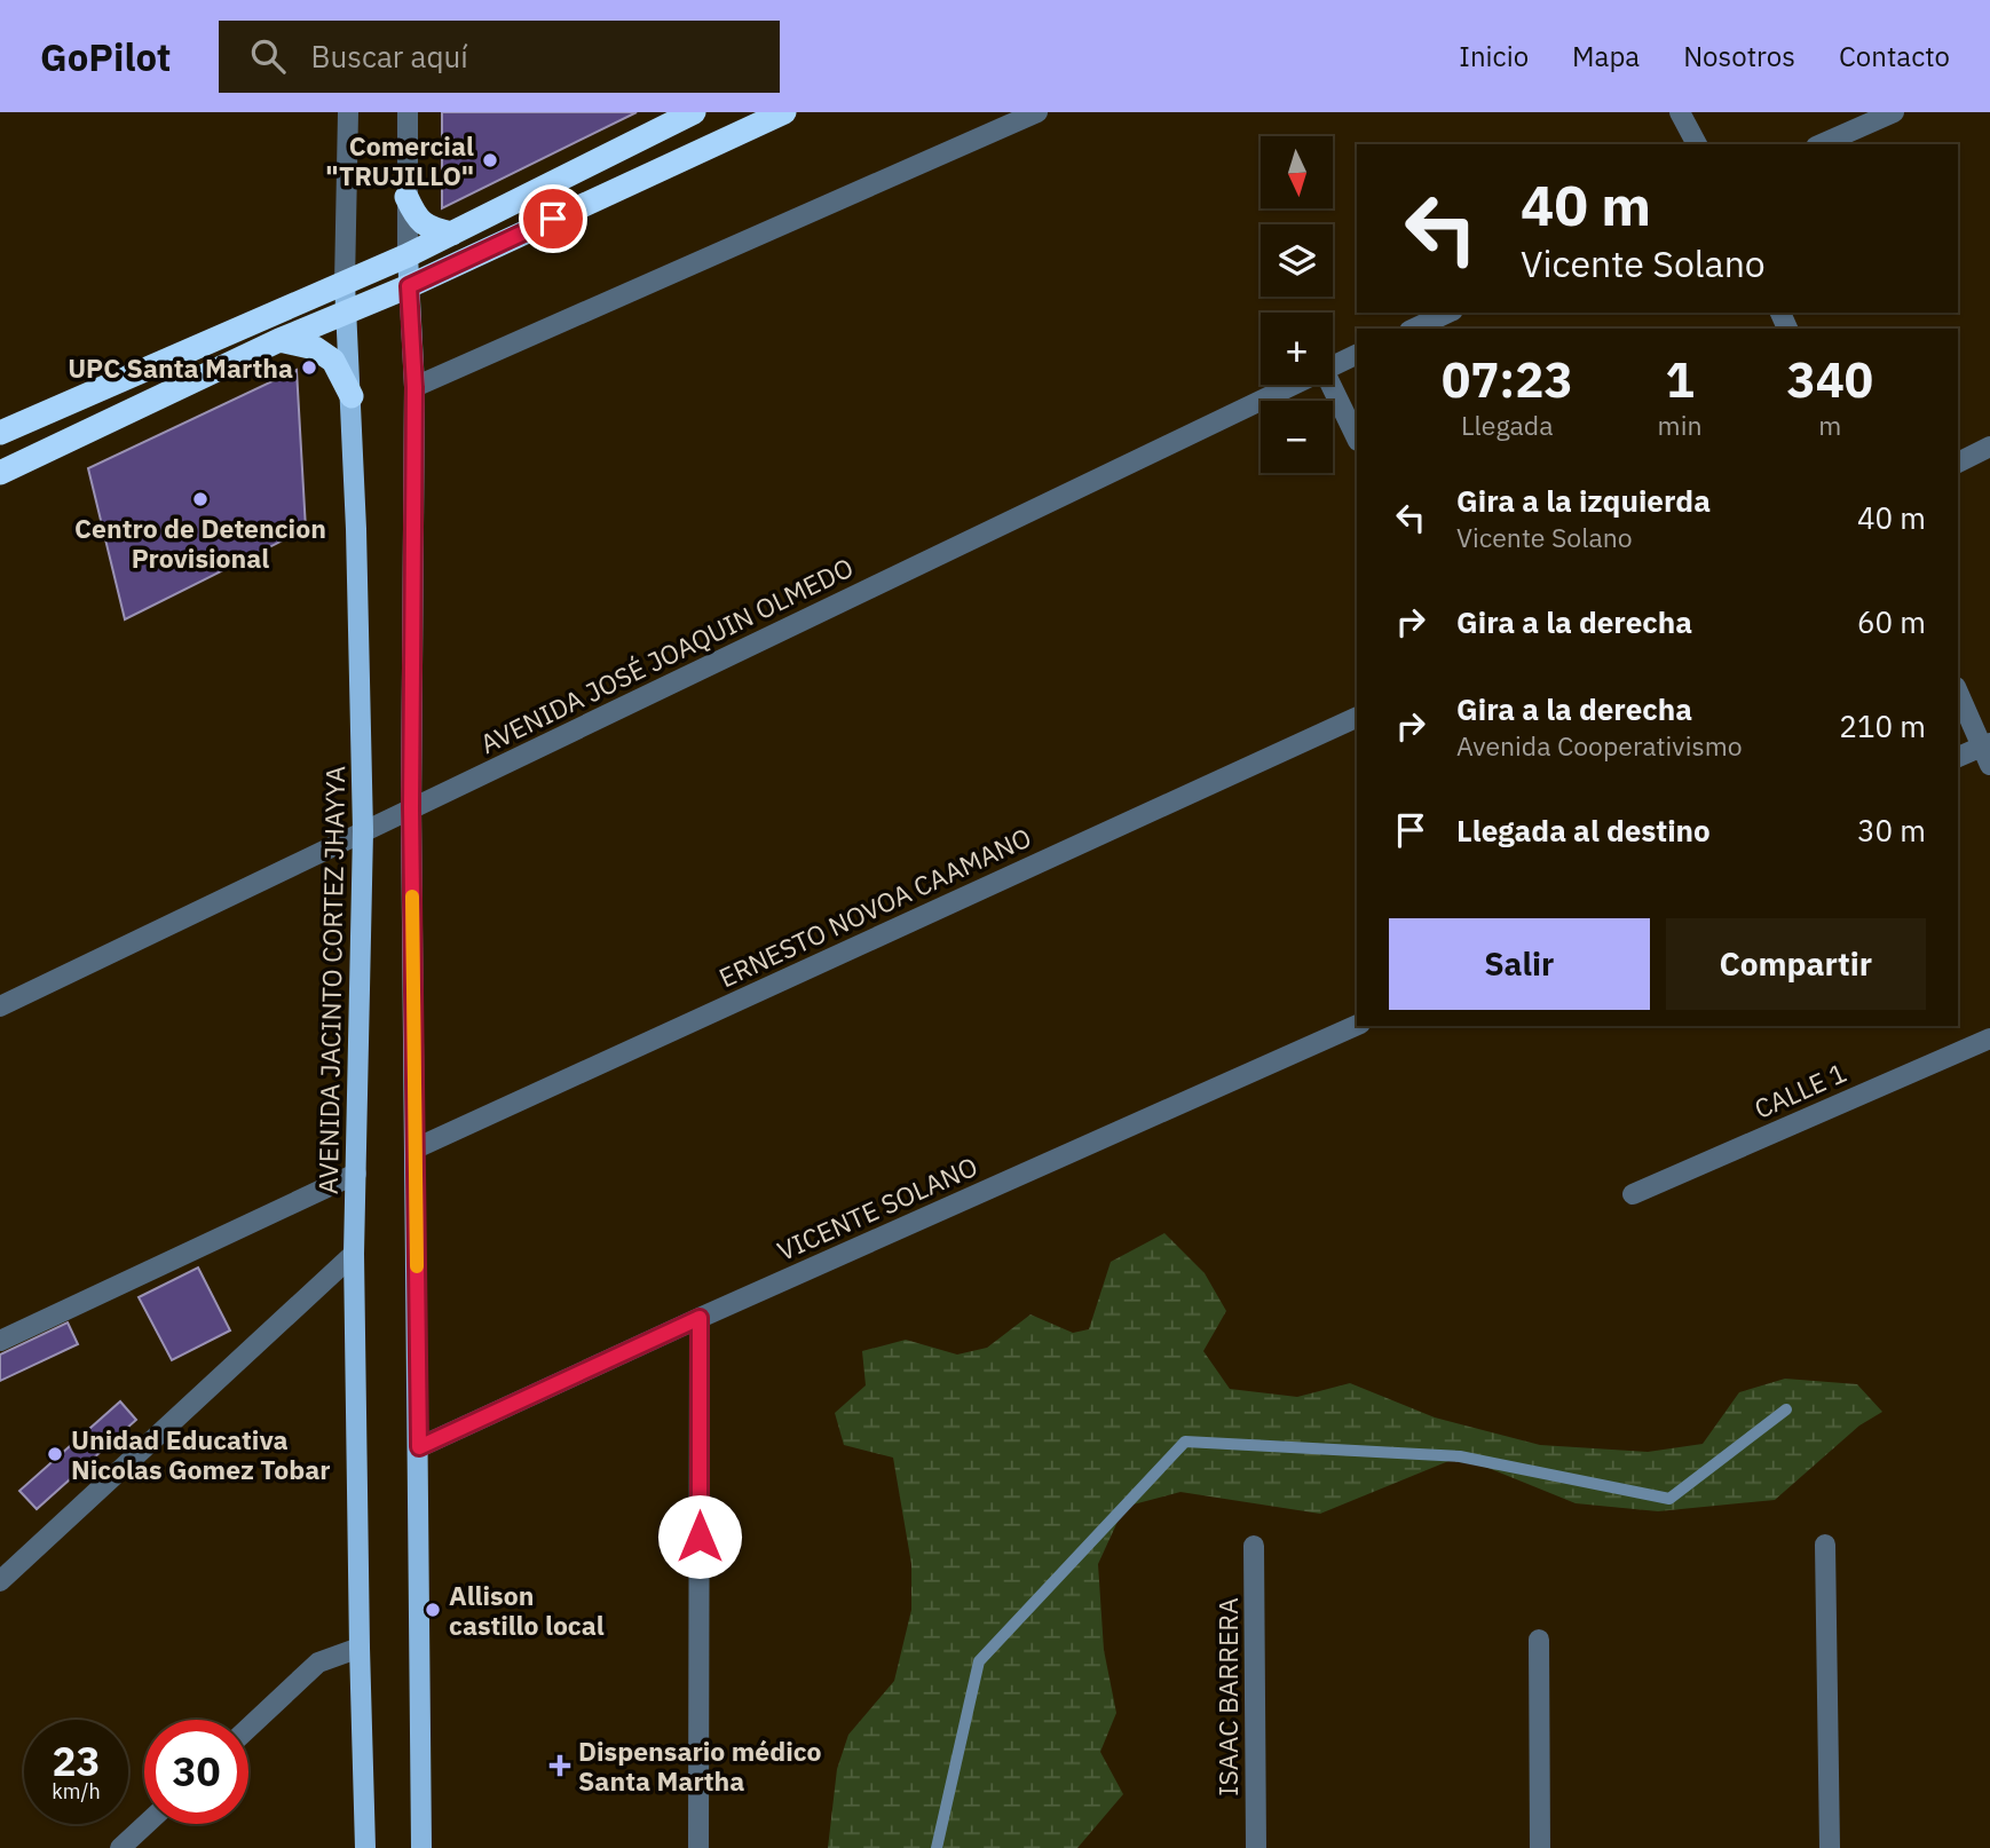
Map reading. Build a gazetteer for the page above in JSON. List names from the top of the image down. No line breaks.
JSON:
{"streets":{"main road":["AVENIDA JACINTO CORTEZ JHAYYA"],"street":["AVENIDA JOSÉ JOAQUIN OLMEDO","ERNESTO NOVOA CAAMANO","CALLE 1","VICENTE SOLANO","ISAAC BARRERA"]},"crossings":[["AVENIDA JOSÉ JOAQUIN OLMEDO","AVENIDA JACINTO CORTEZ JHAYYA"]],"places":{"other":["Comercial \"TRUJILLO\"","UPC Santa Martha","Centro de Detencion Provisional","Unidad Educativa Nicolas Gomez Tobar","Allison castillo local"],"health":["Dispensario médico Santa Martha"]},"north":"bottom","page":{"header":"GoPilot","search":"Buscar aquí","nav":["Inicio","Mapa","Nosotros","Contacto"],"map_buttons":["+","−"],"turn":["40 m","Vicente Solano"],"eta":["07:23","Llegada","1","min","340","m"],"list":[{"name":"Gira a la izquierda","note":"Vicente Solano","value":"40 m"},{"name":"Gira a la derecha","value":"60 m"},{"name":"Gira a la derecha","note":"Avenida Cooperativismo","value":"210 m"},{"name":"Llegada al destino","value":"30 m"}],"buttons":["Salir","Compartir"],"speed":"23 km/h","limit":"30"}}
